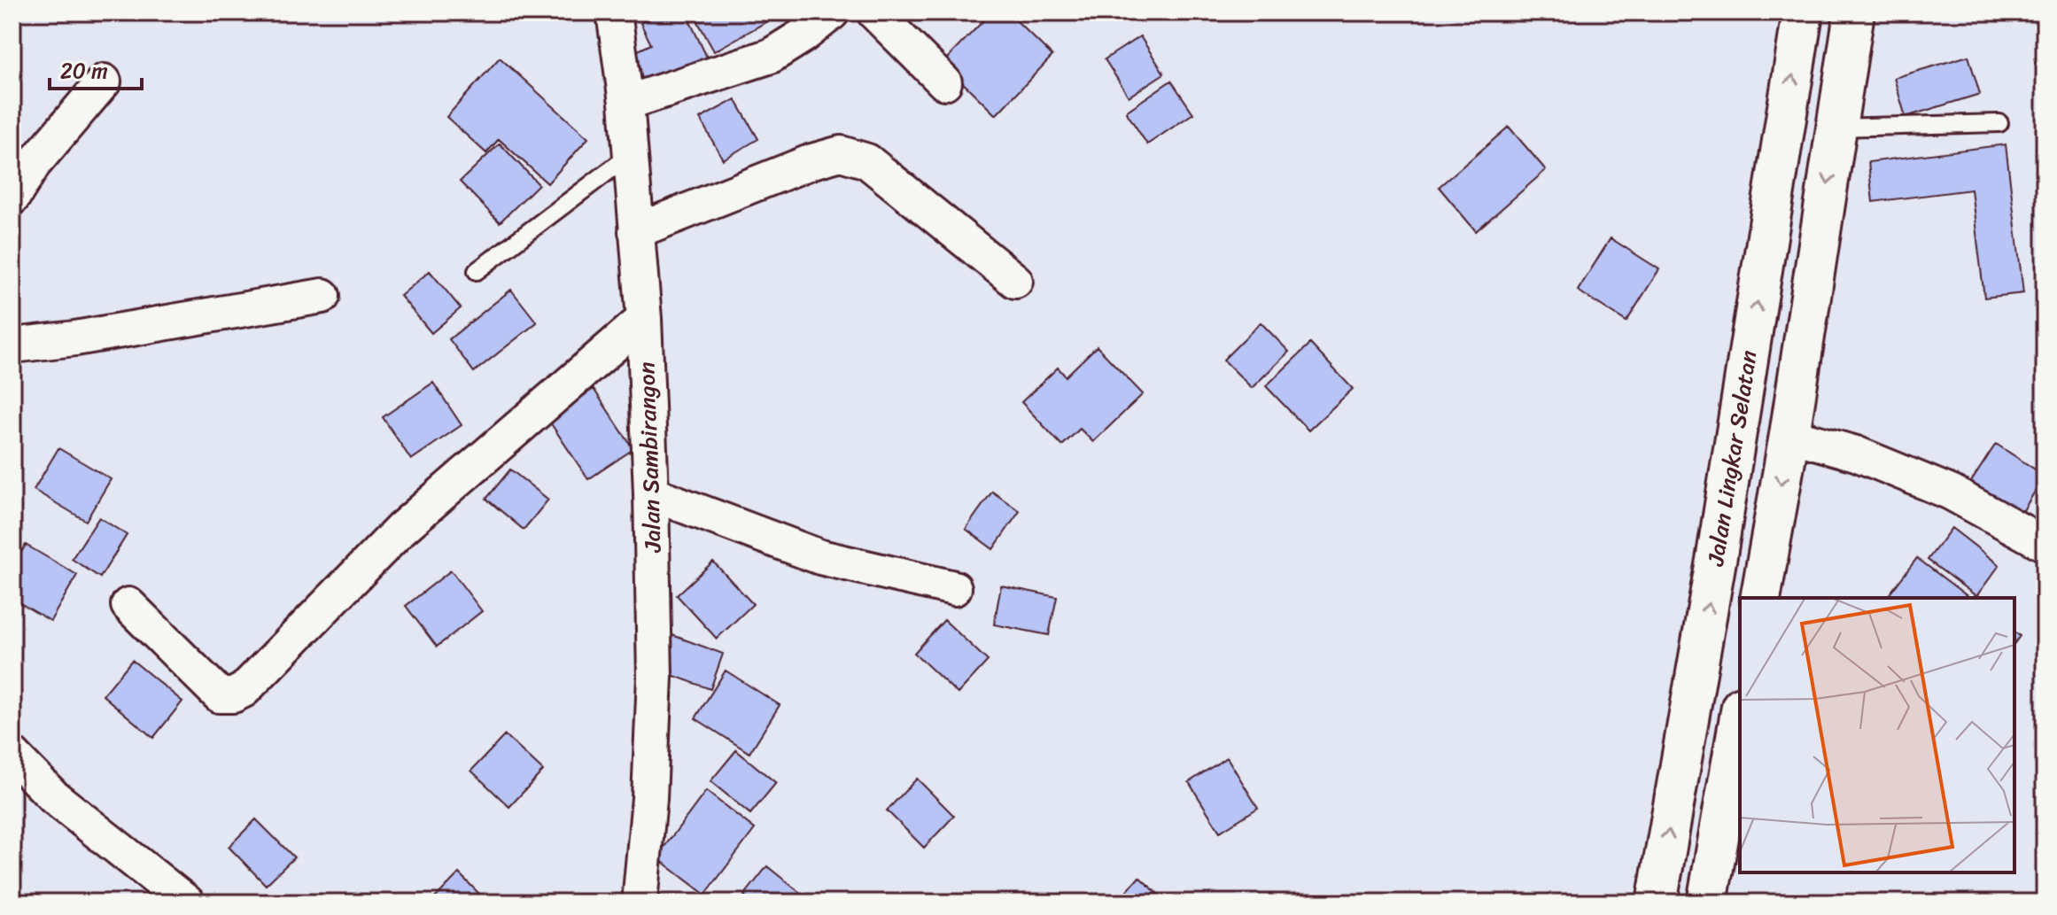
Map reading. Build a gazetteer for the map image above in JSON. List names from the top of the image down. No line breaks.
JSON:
{"streets":{"highway":["Jalan Lingkar Selatan"],"street":["Jalan Sambirangon"]},"scale_bar":"20 m"}
